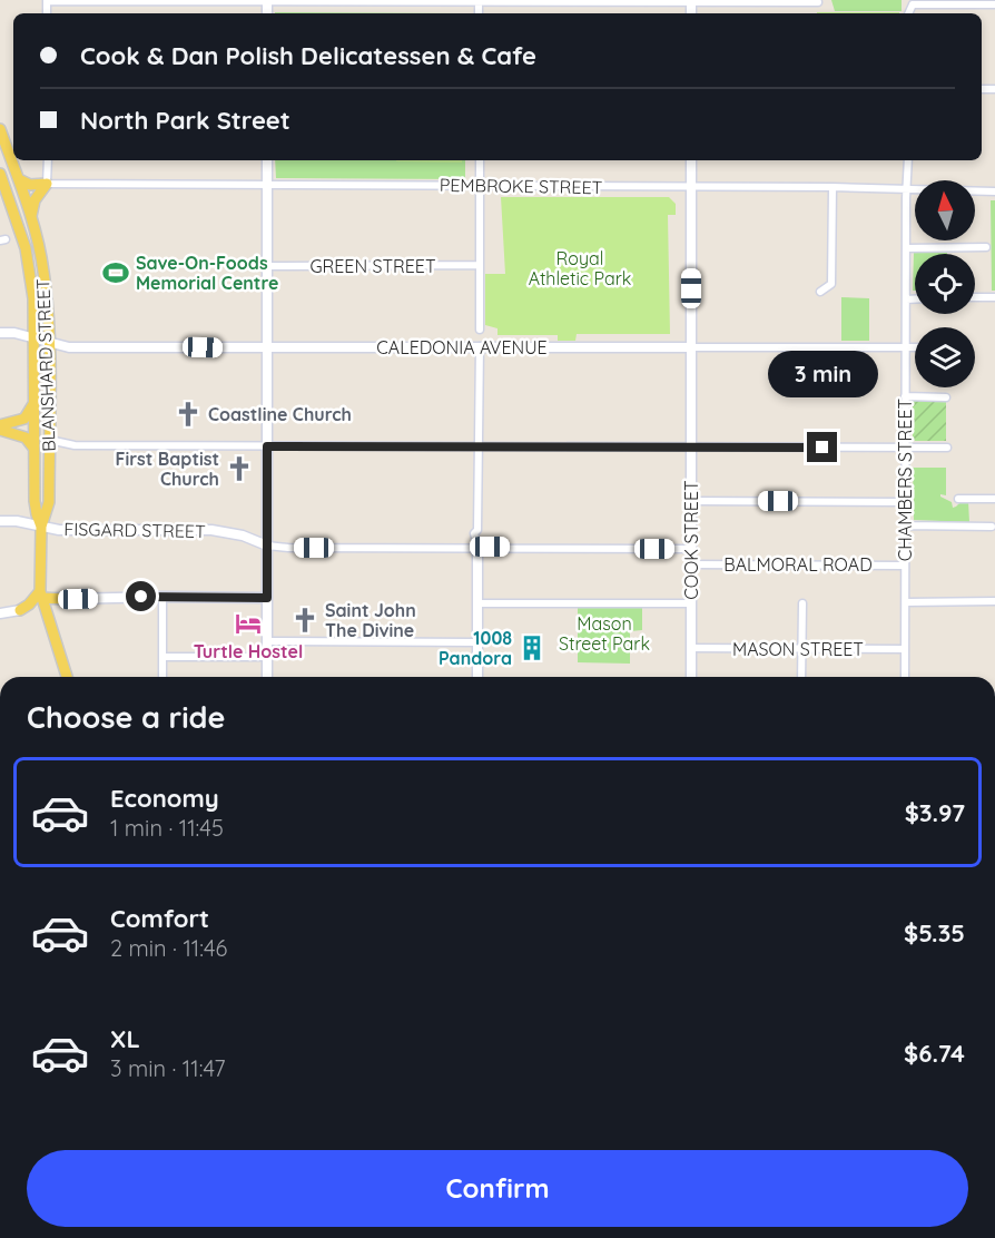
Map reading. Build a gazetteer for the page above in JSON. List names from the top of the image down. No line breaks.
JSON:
{"streets":{"main road":["BLANSHARD STREET"],"street":["PEMBROKE STREET","GREEN STREET","CALEDONIA AVENUE","CHAMBERS STREET","FISGARD STREET","COOK STREET","BALMORAL ROAD","MASON STREET"]},"crossings":[["PEMBROKE STREET","CHAMBERS STREET"],["PEMBROKE STREET","COOK STREET"],["CALEDONIA AVENUE","BLANSHARD STREET"],["CALEDONIA AVENUE","CHAMBERS STREET"],["CALEDONIA AVENUE","COOK STREET"],["BLANSHARD STREET","FISGARD STREET"],["CHAMBERS STREET","BALMORAL ROAD"],["CHAMBERS STREET","MASON STREET"],["COOK STREET","BALMORAL ROAD"],["COOK STREET","MASON STREET"]],"parks":["Royal Athletic Park","Mason Street Park"],"places":{"sports":["Save-On-Foods Memorial Centre"],"church":["Coastline Church","First Baptist Church","Saint John The Divine"],"hotel":["Turtle Hostel"],"building":["1008 Pandora"]},"north":"top","page":{"banner":["Cook & Dan Polish Delicatessen & Cafe","North Park Street"],"bubble":"3 min","heading":"Choose a ride","list":[{"name":"Economy","note":"1 min · 11:45","value":"$3.97"},{"name":"Comfort","note":"2 min · 11:46","value":"$5.35"},{"name":"XL","note":"3 min · 11:47","value":"$6.74"}],"buttons":"Confirm"}}
